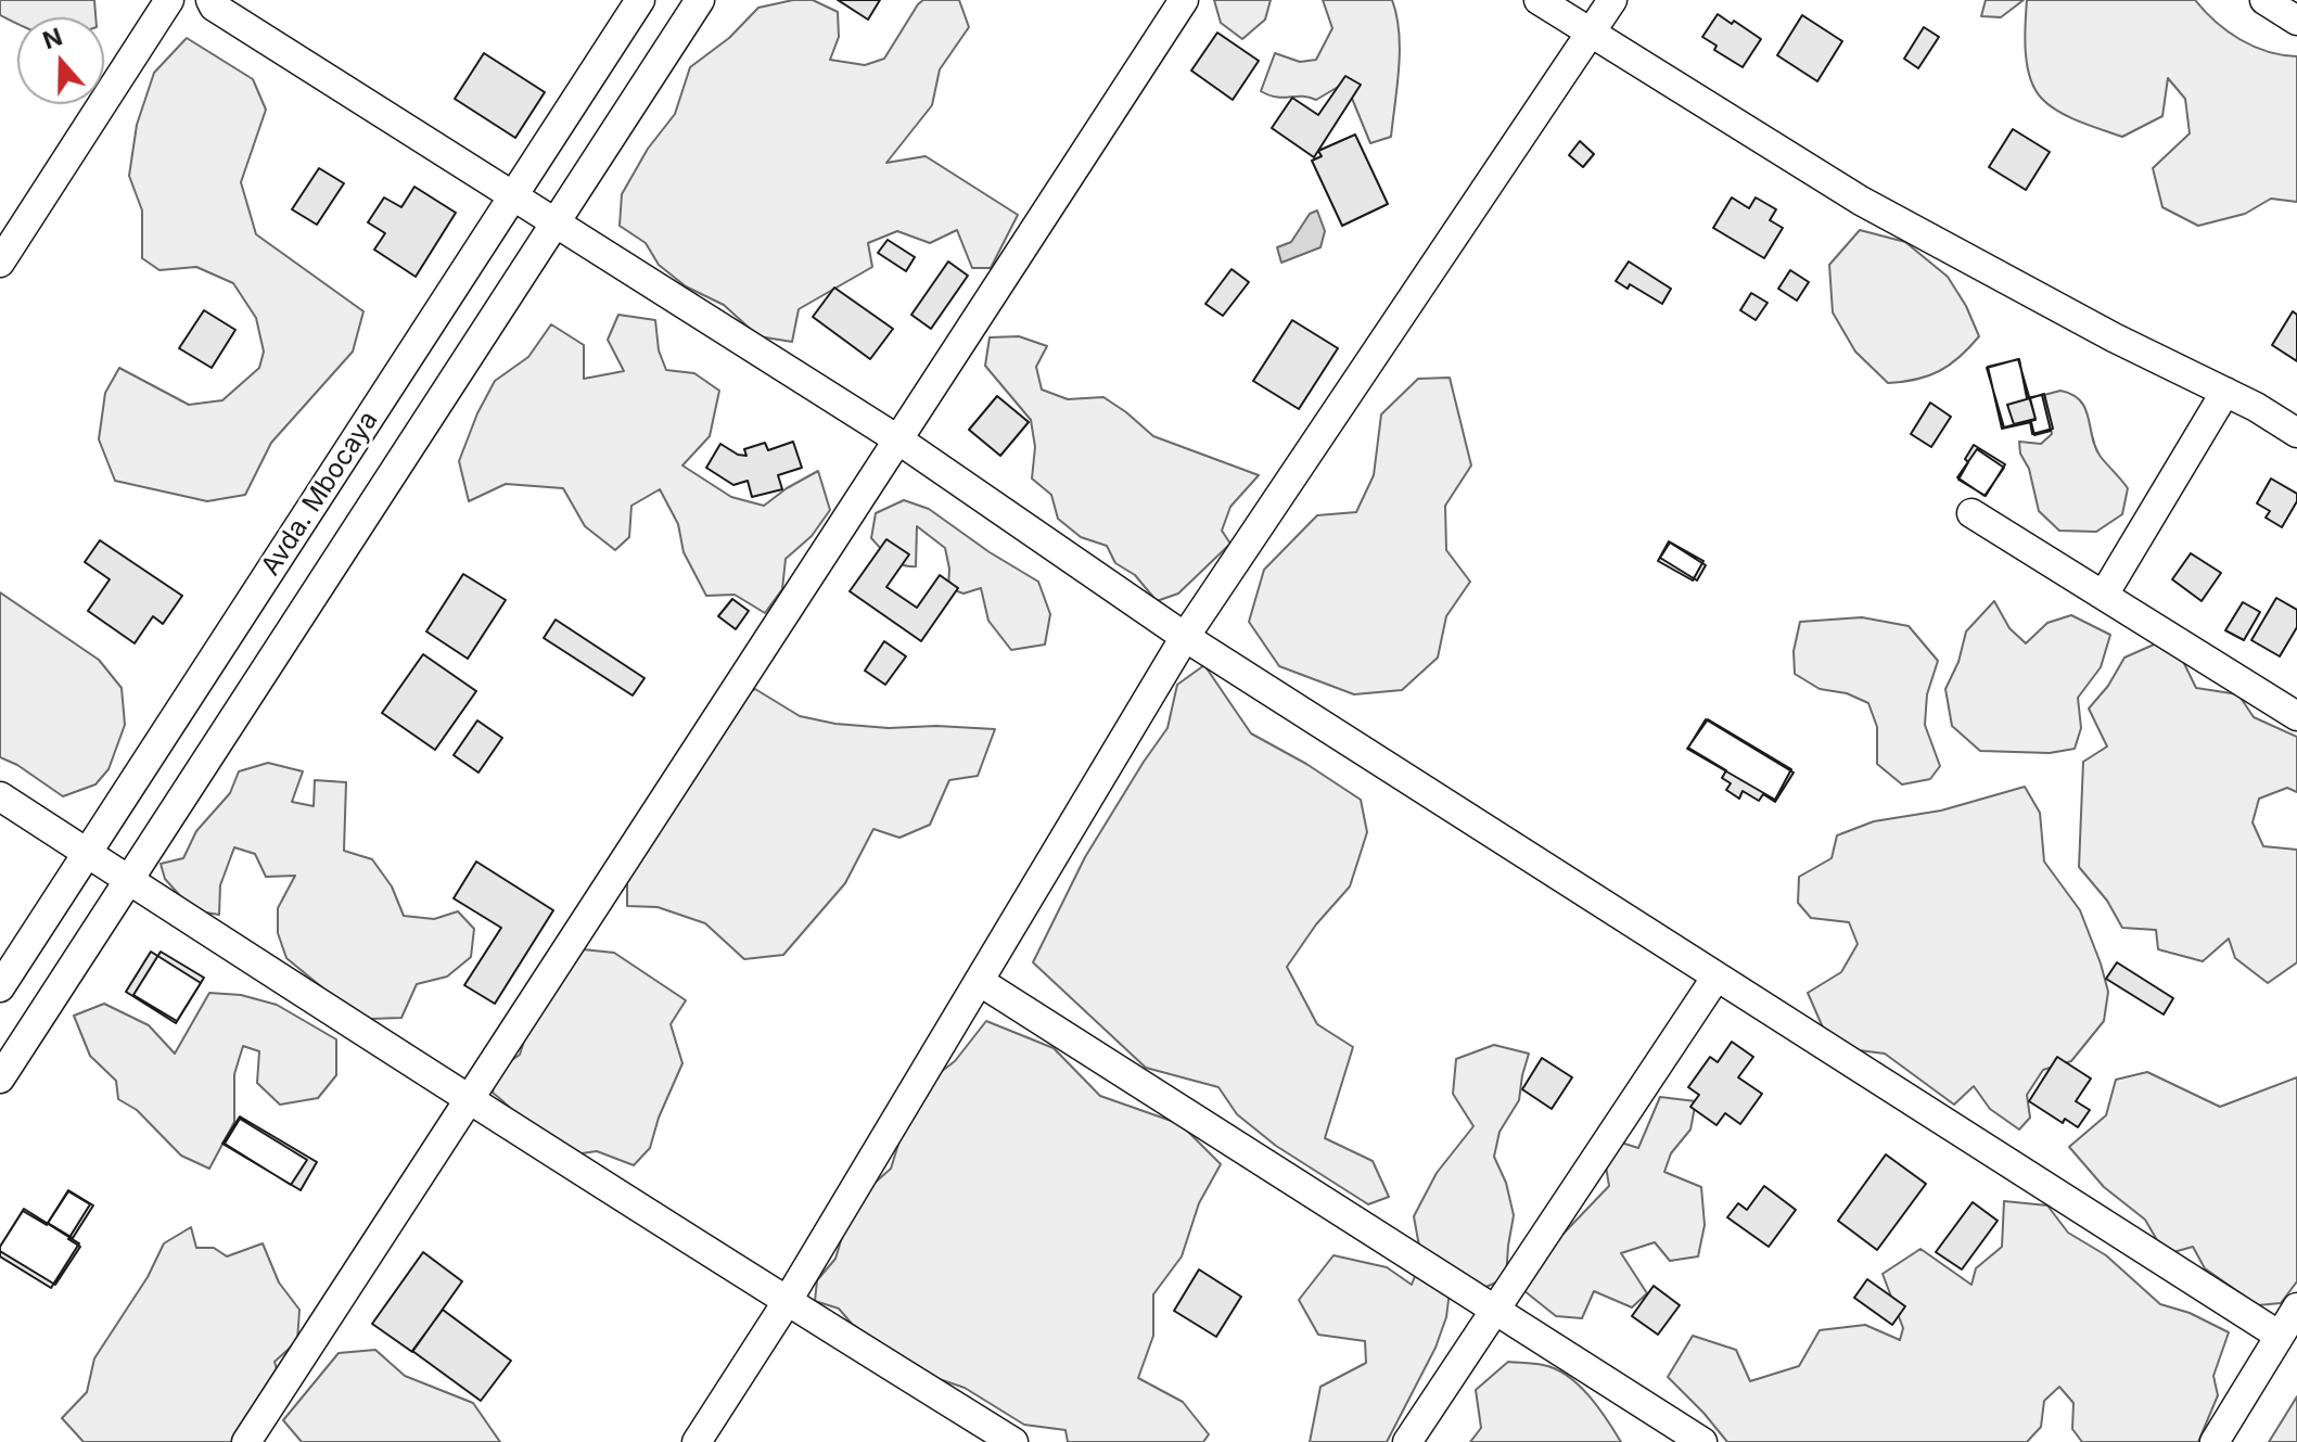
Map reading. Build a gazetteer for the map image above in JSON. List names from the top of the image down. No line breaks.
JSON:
{"streets":{"street":["Avda. Mbocaya"]},"north":"top"}
